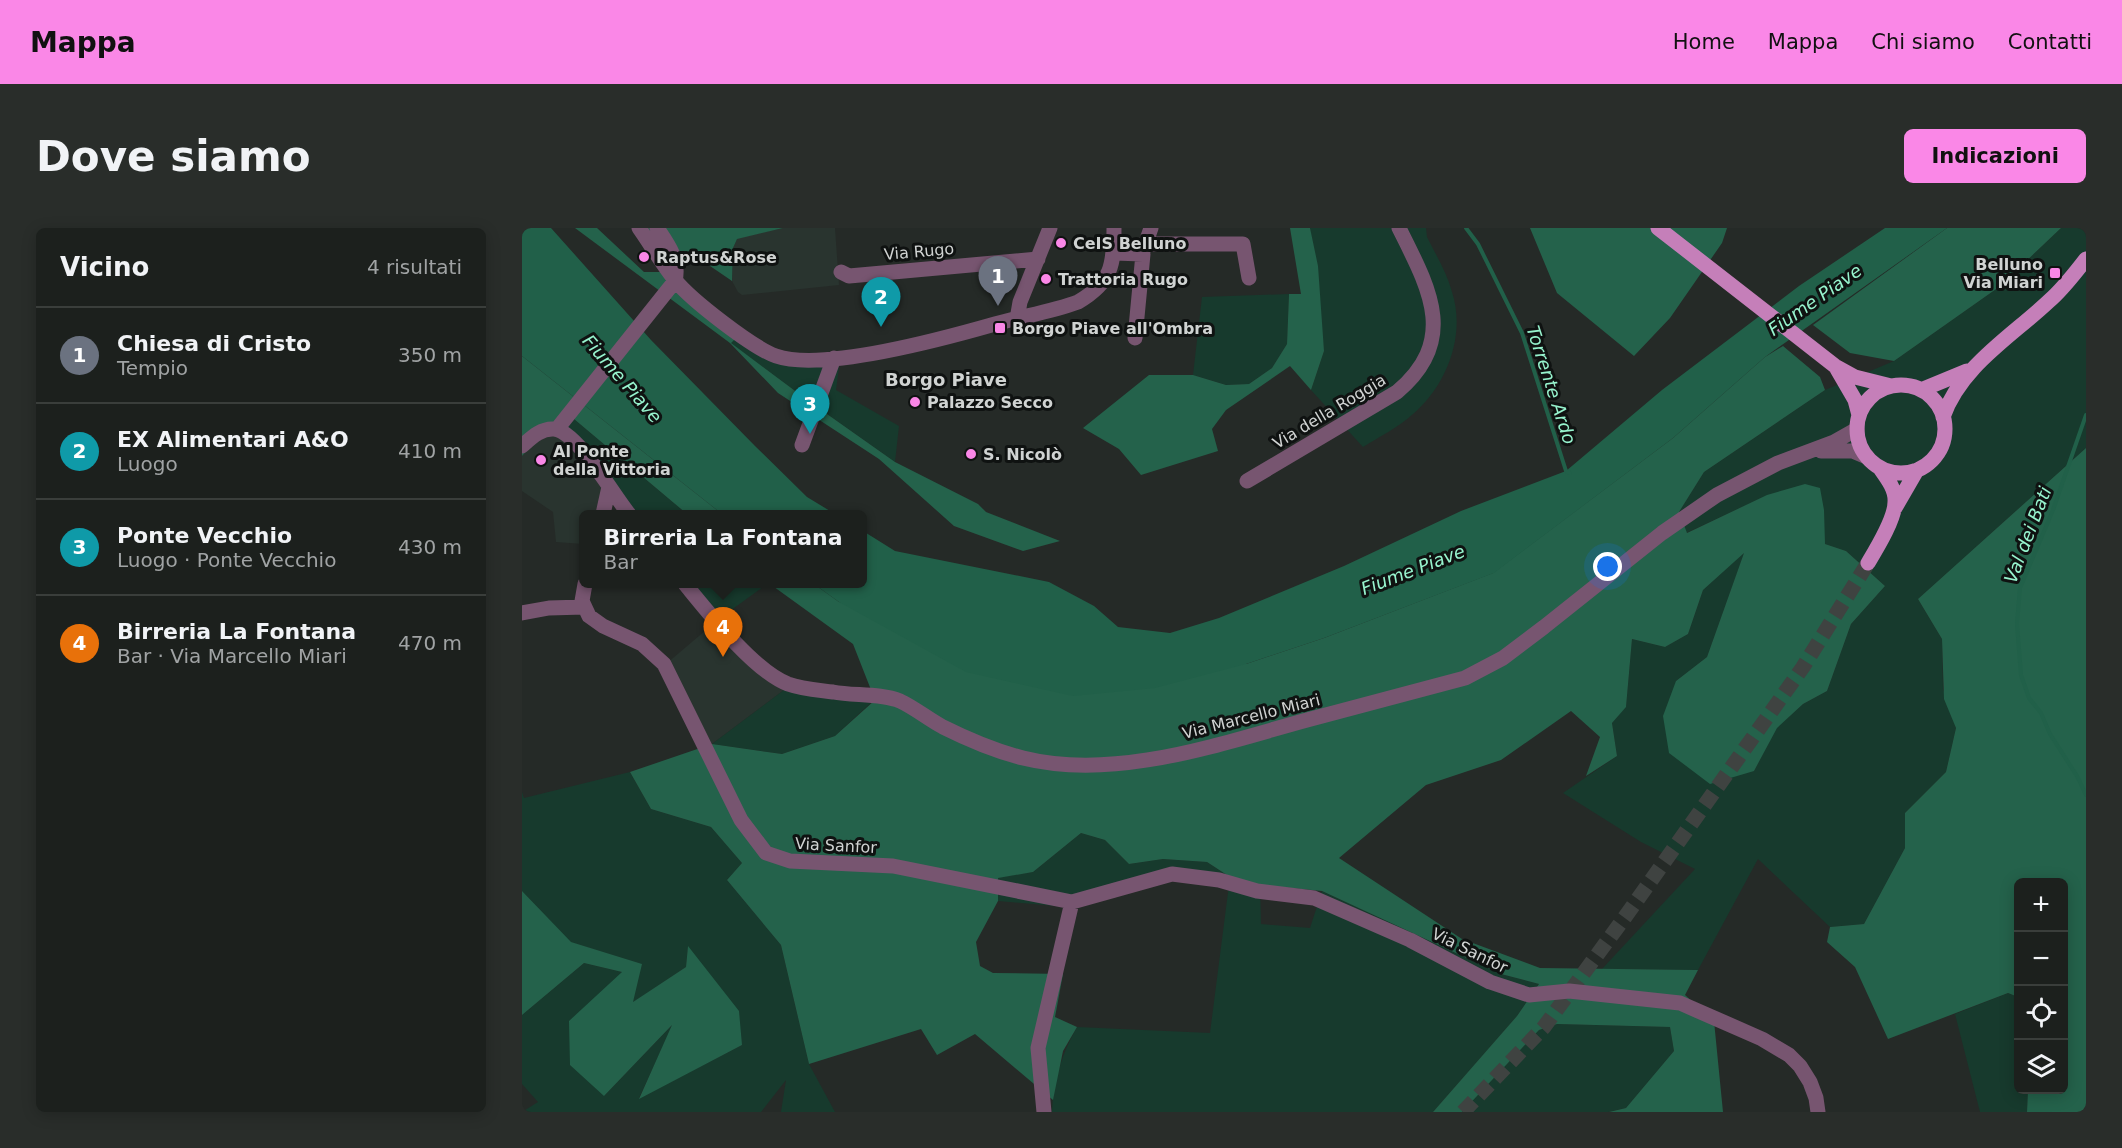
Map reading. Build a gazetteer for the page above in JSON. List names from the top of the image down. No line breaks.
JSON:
{"streets":{"main road":["Via Marcello Miari"],"street":["Via Rugo","Via della Roggia","Via Sanfor"]},"districts":["Borgo Piave"],"water":["Fiume Piave","Torrente Ardo","Val dei Bati"],"places":{"other":["CeIS Belluno","Raptus&Rose","Trattoria Rugo","Palazzo Secco","S. Nicolò","Al Ponte della Vittoria"],"transit":["Belluno Via Miari","Borgo Piave all'Ombra"]},"page":{"header":"Mappa","nav":["Home","Mappa","Chi siamo","Contatti"],"buttons":"Indicazioni","title":"Dove siamo","heading":["Vicino","4 risultati"],"pins":["1","2","3","4"],"list":[{"mark":"1","name":"Chiesa di Cristo","note":"Tempio","value":"350 m"},{"mark":"2","name":"EX Alimentari A&O","note":"Luogo","value":"410 m"},{"mark":"3","name":"Ponte Vecchio","note":"Luogo · Ponte Vecchio","value":"430 m"},{"mark":"4","name":"Birreria La Fontana","note":"Bar · Via Marcello Miari","value":"470 m"}],"popup":["Birreria La Fontana","Bar"],"map_buttons":["+","−"]}}
